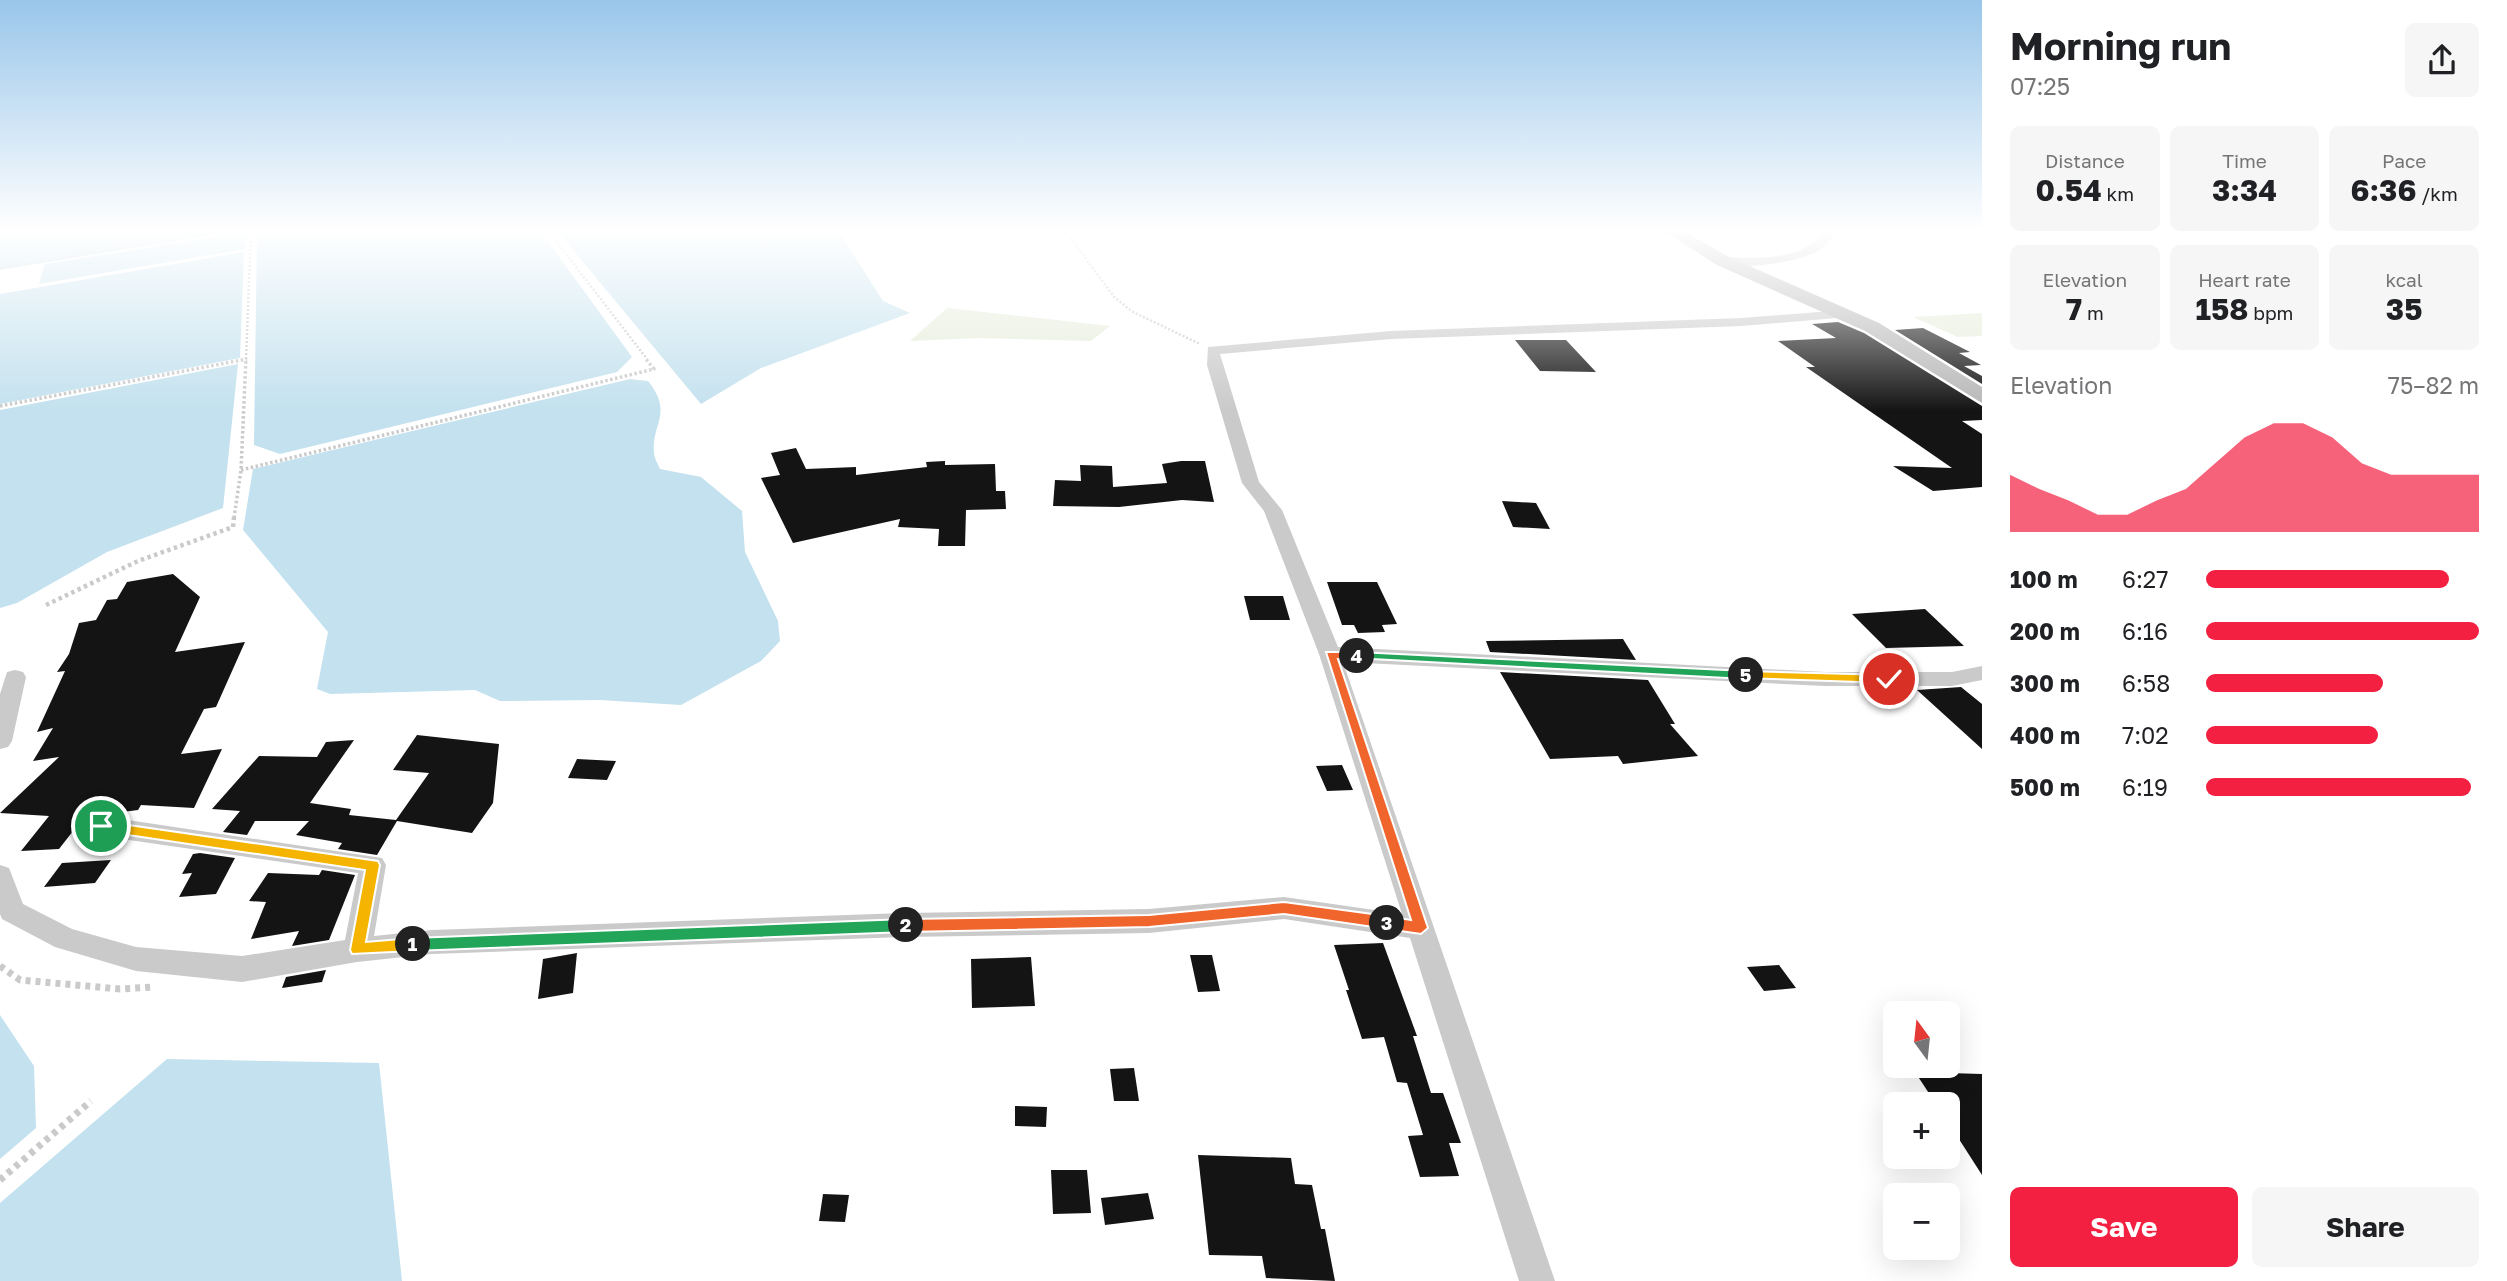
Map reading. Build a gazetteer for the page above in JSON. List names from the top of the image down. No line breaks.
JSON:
{"north":"top","page":{"heading":["Morning run","07:25"],"stats":[["Distance","0.54 km"],["Time","3:34"],["Pace","6:36 /km"],["Elevation","7 m"],["Heart rate","158 bpm"],["kcal","35"]],"chart":["Elevation","75–82 m"],"list":[{"name":"100 m","note":"6:27"},{"name":"200 m","note":"6:16"},{"name":"300 m","note":"6:58"},{"name":"400 m","note":"7:02"},{"name":"500 m","note":"6:19"}],"pins":["4","5","3","2","1"],"map_buttons":["+","−"],"buttons":["Save","Share"]}}
